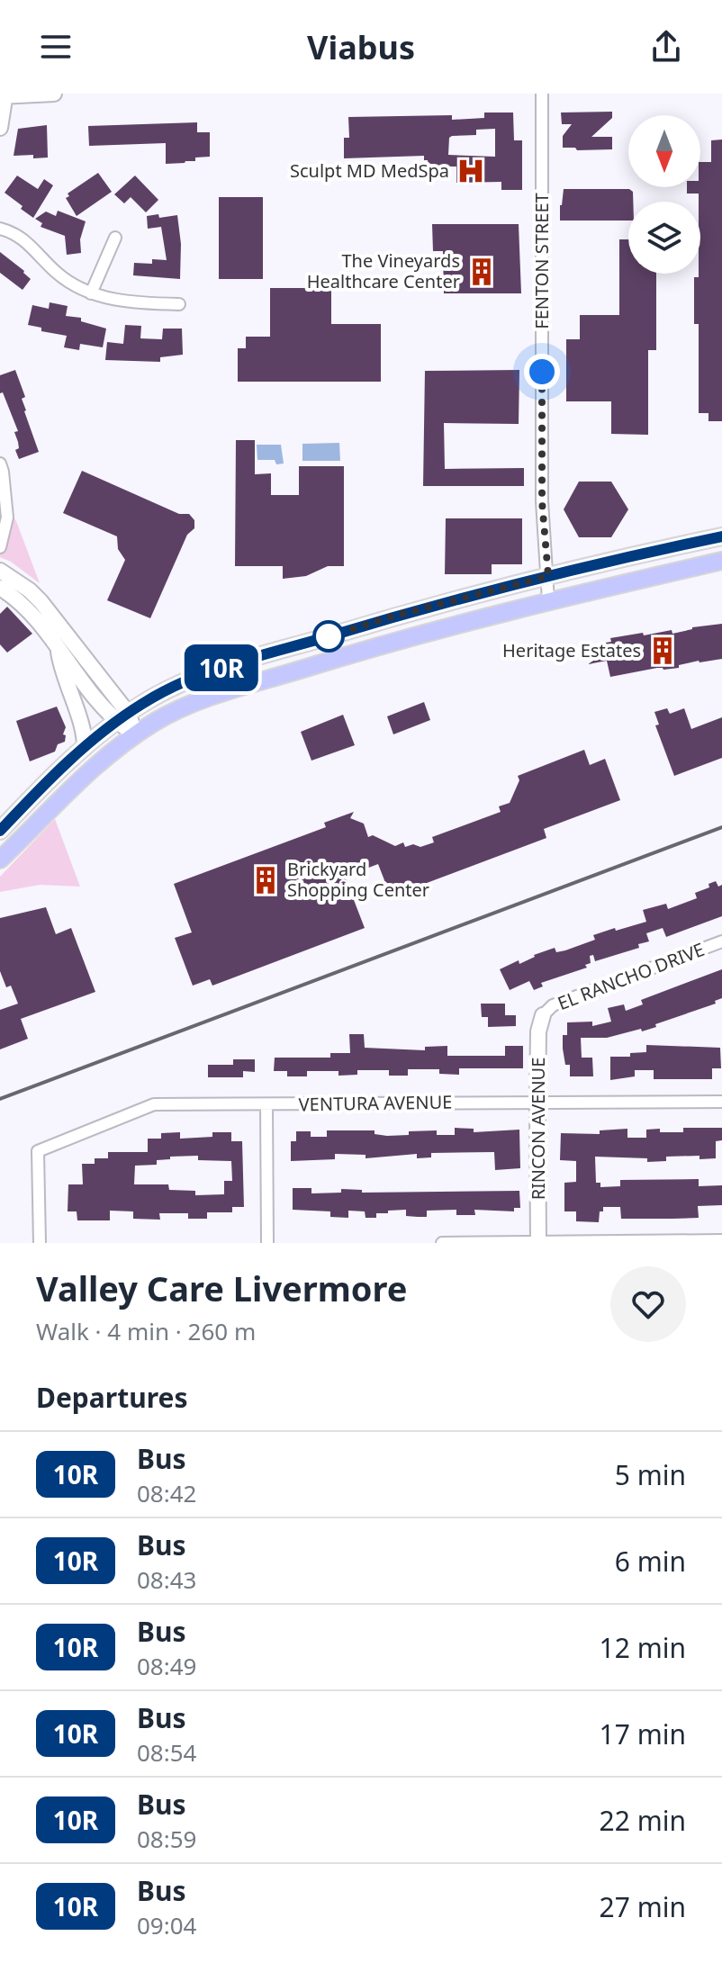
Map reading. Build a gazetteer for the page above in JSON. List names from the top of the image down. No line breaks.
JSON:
{"streets":{"main road":["RINCON AVENUE"],"street":["FENTON STREET","EL RANCHO DRIVE","VENTURA AVENUE"]},"crossings":[["EL RANCHO DRIVE","RINCON AVENUE"],["VENTURA AVENUE","RINCON AVENUE"]],"places":{"hospital":["Sculpt MD MedSpa"],"building":["The Vineyards Healthcare Center","Heritage Estates","Brickyard Shopping Center"]},"lines":["bus line 10R"],"north":"bottom","page":{"header":"Viabus","on_map":"10R","heading":[["Valley Care Livermore","Walk · 4 min · 260 m"],"Departures"],"list":[{"mark":"10R","name":"Bus","note":"08:42","value":"5 min"},{"mark":"10R","name":"Bus","note":"08:43","value":"6 min"},{"mark":"10R","name":"Bus","note":"08:49","value":"12 min"},{"mark":"10R","name":"Bus","note":"08:54","value":"17 min"},{"mark":"10R","name":"Bus","note":"08:59","value":"22 min"},{"mark":"10R","name":"Bus","note":"09:04","value":"27 min"}]}}
